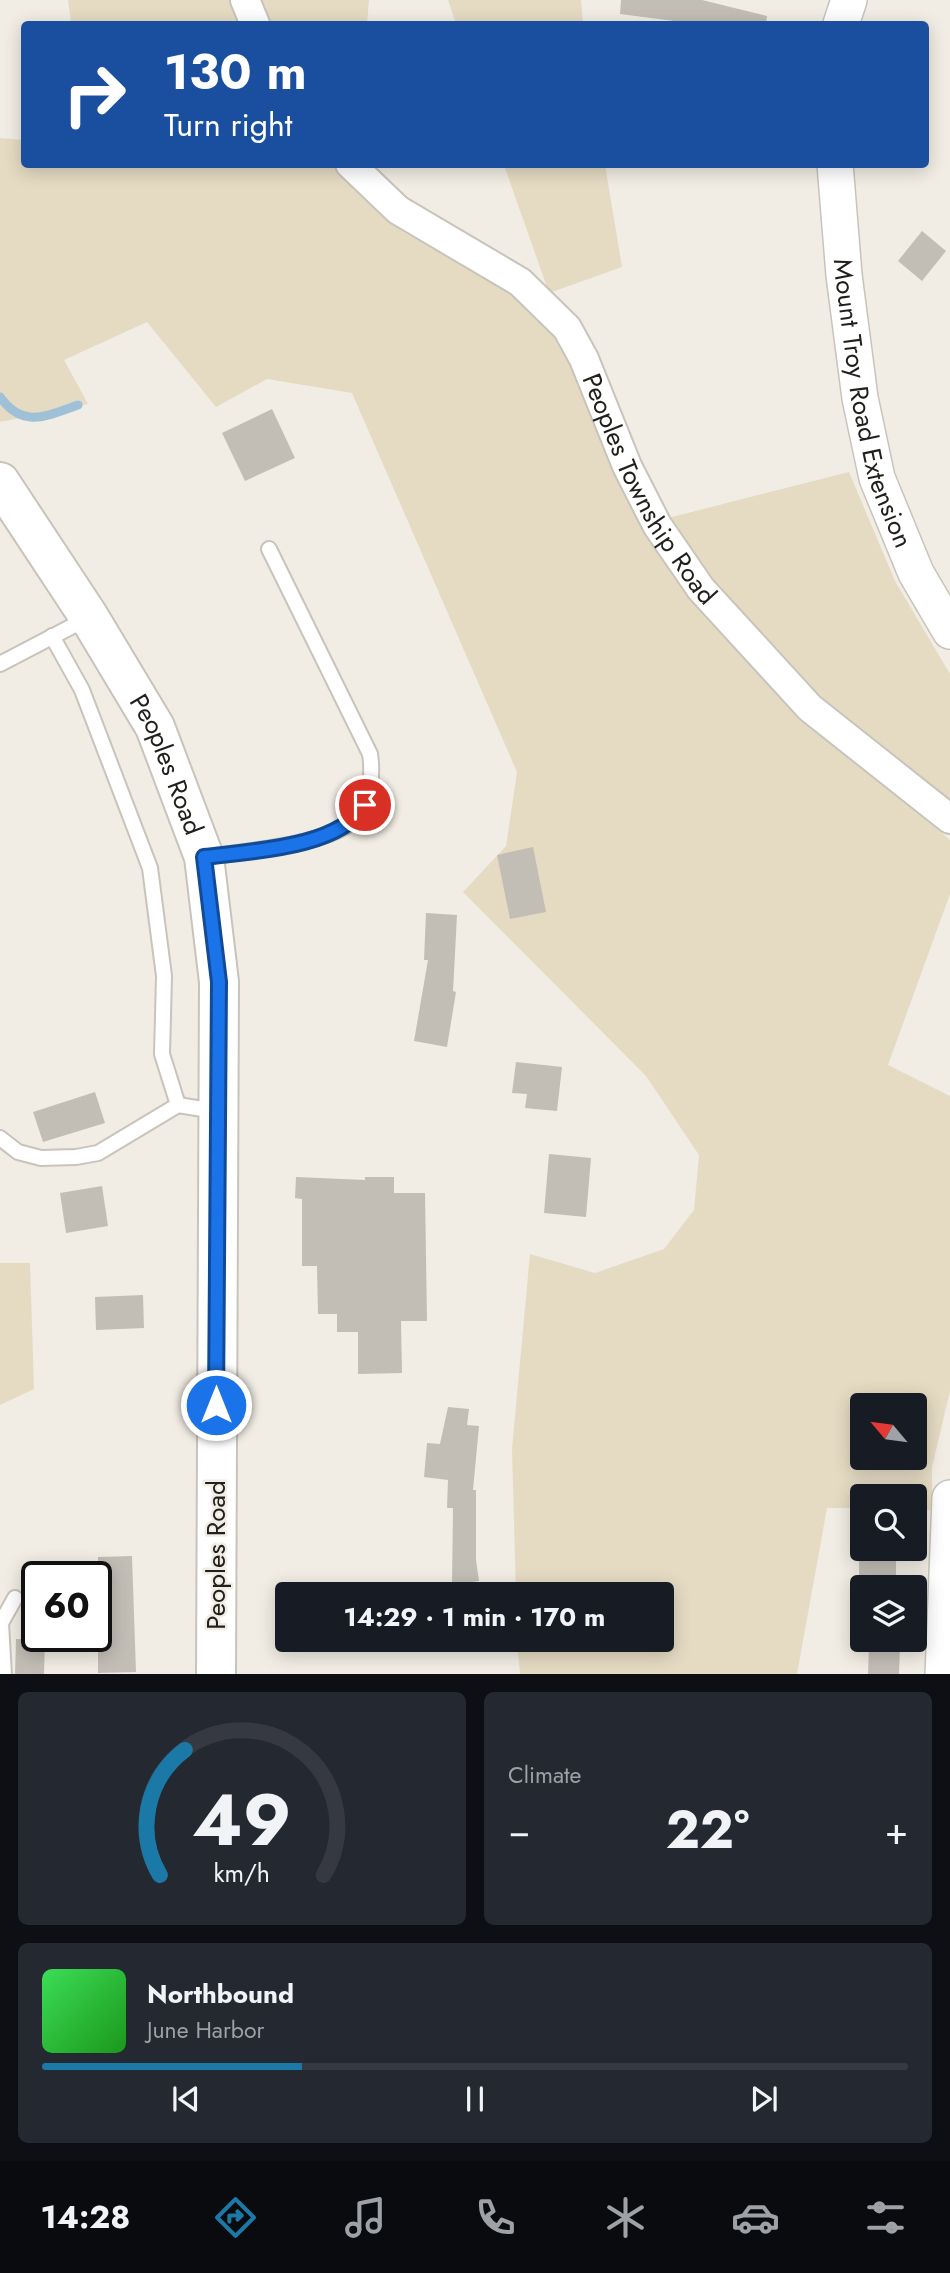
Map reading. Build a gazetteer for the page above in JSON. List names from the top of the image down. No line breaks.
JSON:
{"streets":{"main road":["Peoples Road"],"street":["Mount Troy Road Extension","Peoples Township Road"]},"north":"top left","page":{"turn":["130 m","Turn right"],"limit":"60","trip":"14:29 · 1 min · 170 m","tile":"Climate","heat":["−","22°","+"],"song":["Northbound","June Harbor"],"tabs":"14:28","gauge":["49","km/h"]}}
